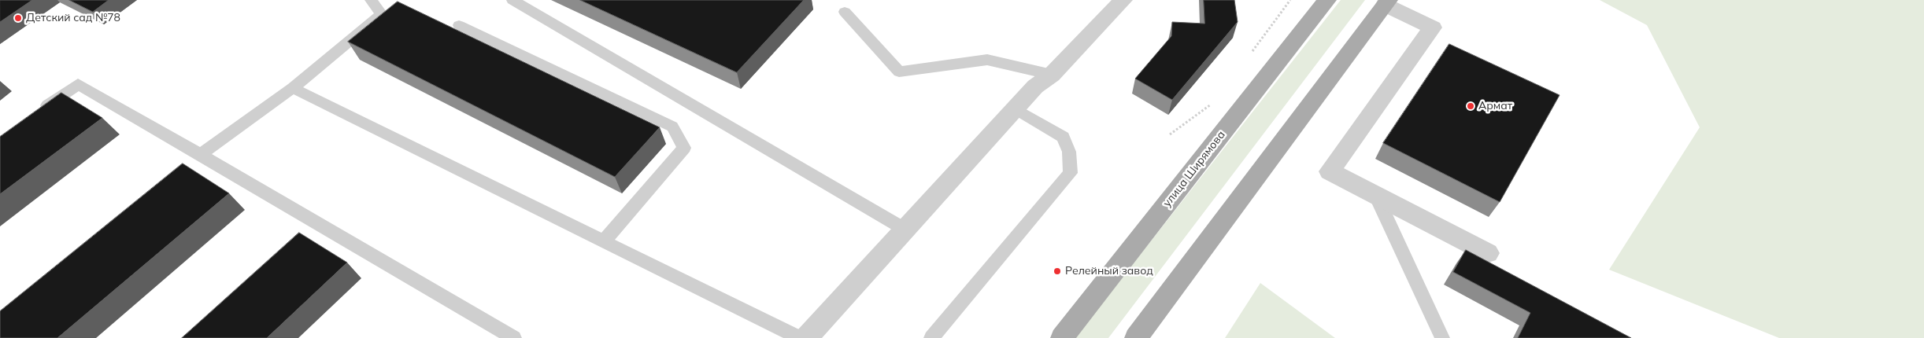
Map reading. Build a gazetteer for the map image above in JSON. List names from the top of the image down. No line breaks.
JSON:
{"streets":{"main road":["улица Ширямова"]},"places":["Детский сад №78","Армат","Релейный завод"]}
